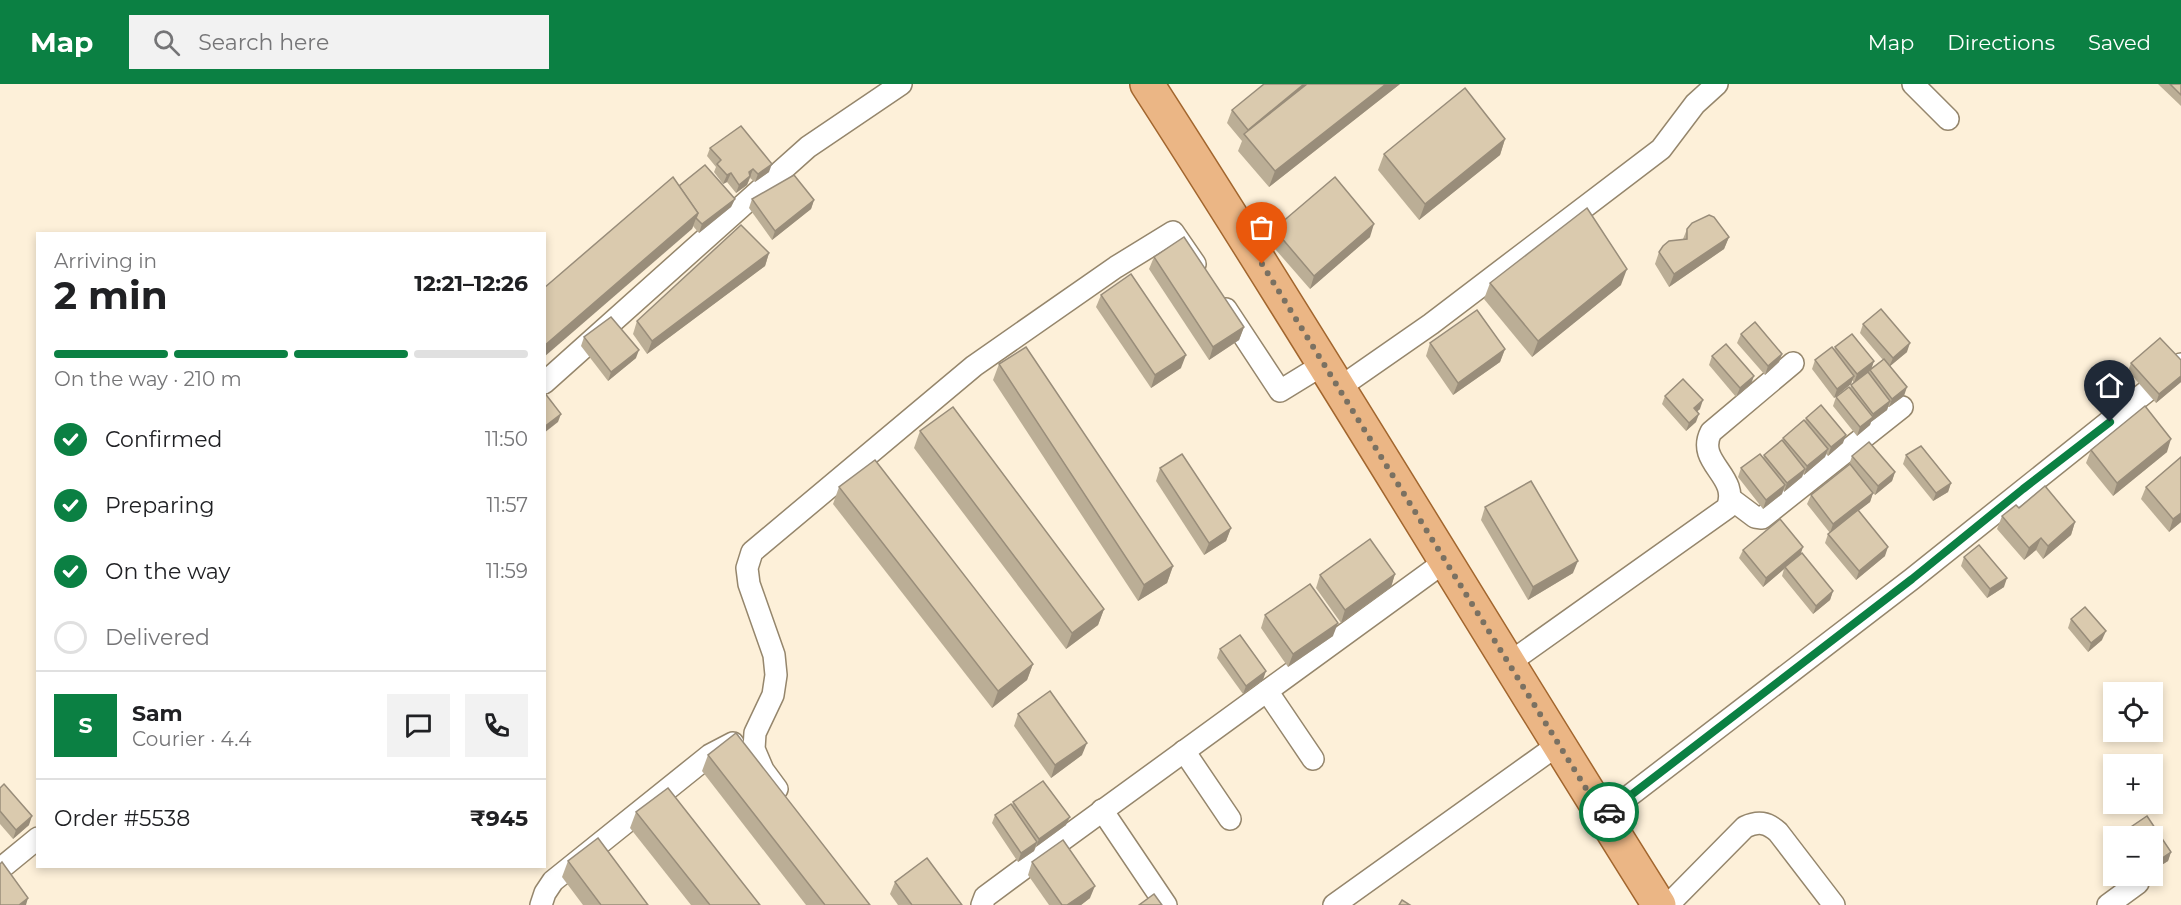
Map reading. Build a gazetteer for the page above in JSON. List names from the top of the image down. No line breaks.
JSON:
{"page":{"header":"Map","search":"Search here","nav":["Map","Directions","Saved"],"heading":["2 min","Arriving in","12:21–12:26"],"panel":["Sam","Courier · 4.4","Order #5538","₹945"],"bar":"On the way · 210 m","list":[["Confirmed","11:50"],["Preparing","11:57"],["On the way","11:59"],"Delivered"],"map_buttons":["+","−"],"round":"S"}}
